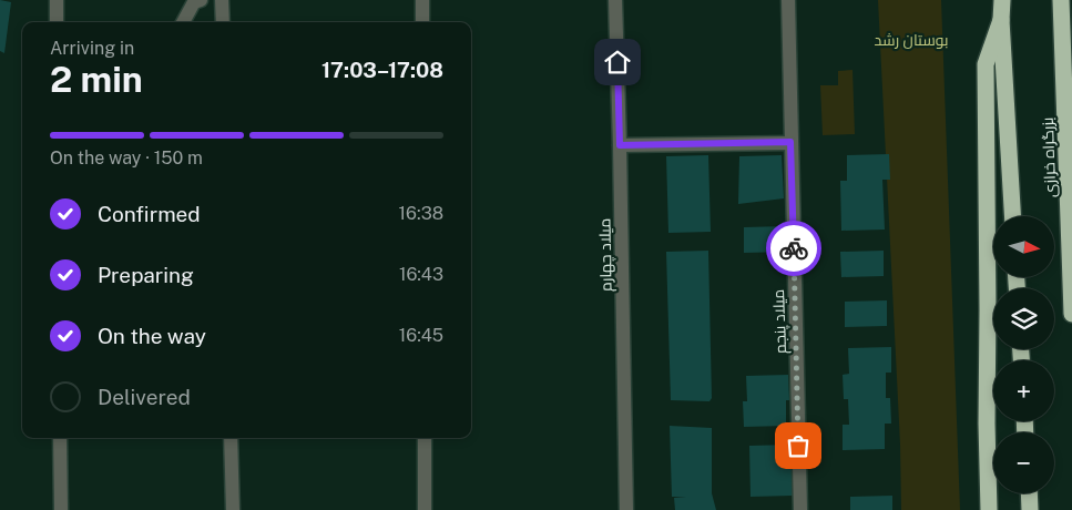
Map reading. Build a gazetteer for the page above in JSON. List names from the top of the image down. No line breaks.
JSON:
{"streets":{"highway":["بزرگراه خرازی"],"street":["میلاد چهارم","میلاد پنجم"]},"parks":["بوستان رشد"],"north":"right","page":{"heading":["2 min","Arriving in","17:03–17:08"],"bar":"On the way · 150 m","list":[["Confirmed","16:38"],["Preparing","16:43"],["On the way","16:45"],"Delivered"],"map_buttons":["+","−"]}}
